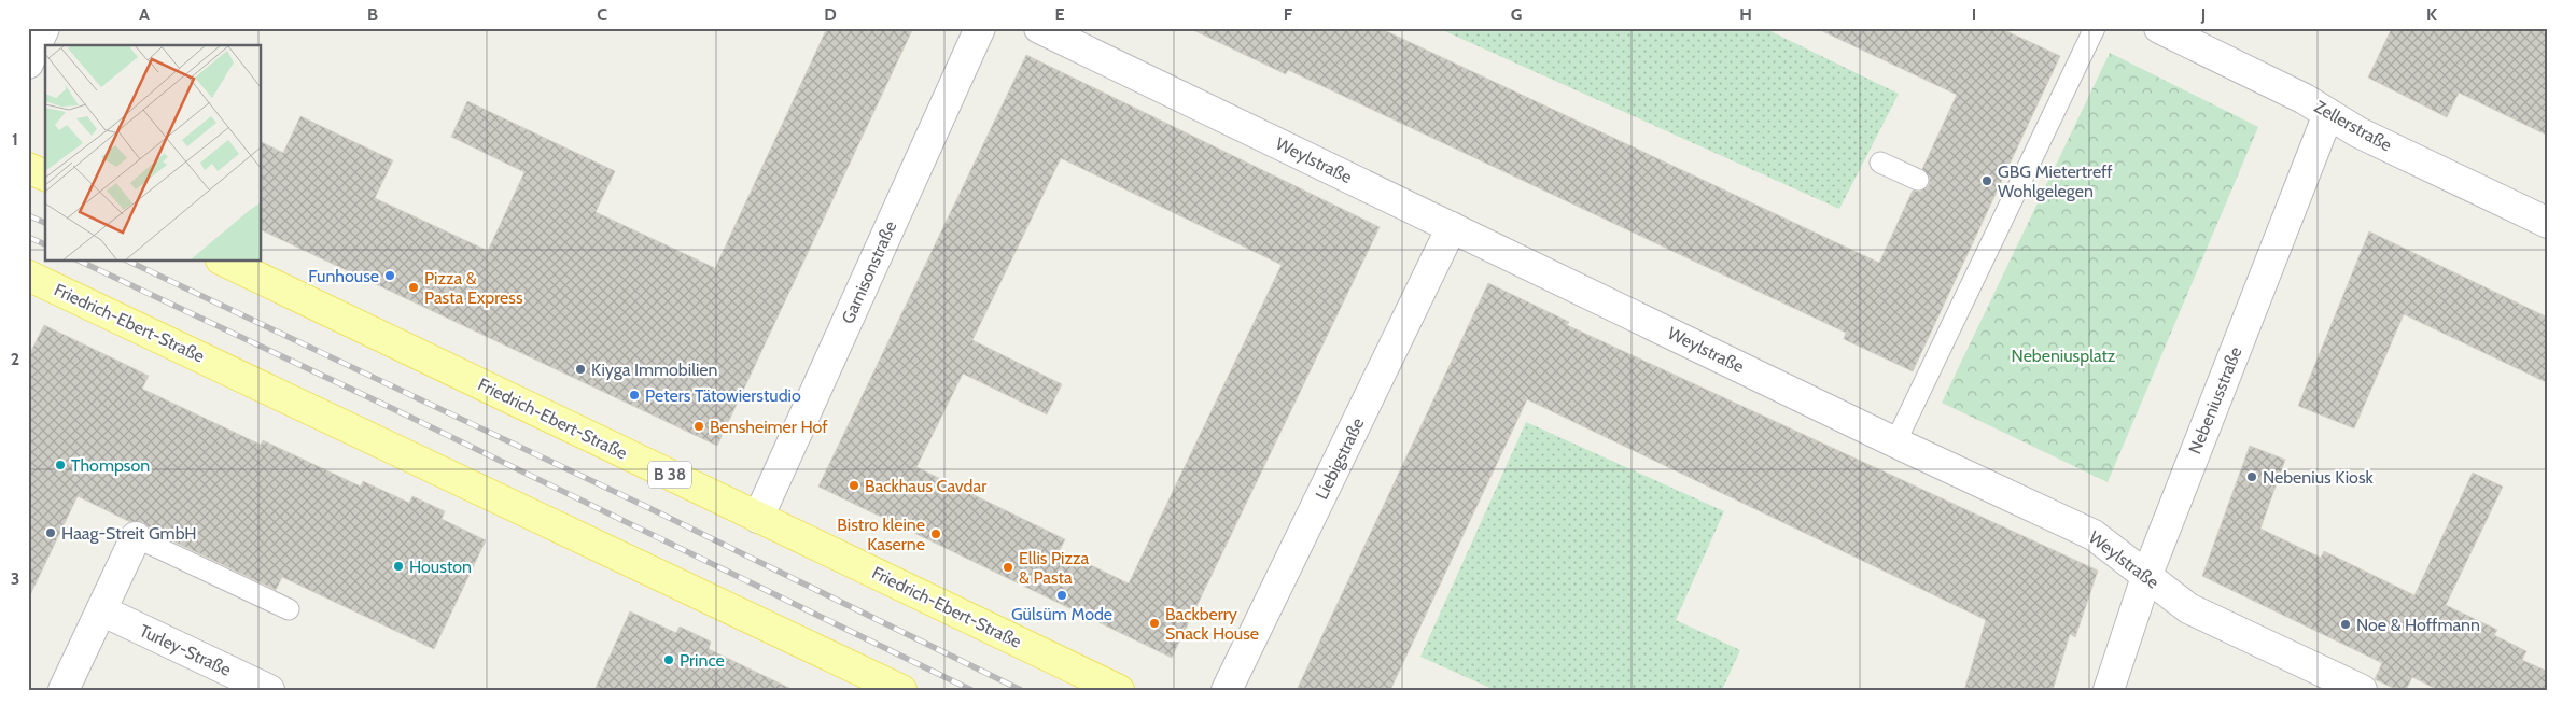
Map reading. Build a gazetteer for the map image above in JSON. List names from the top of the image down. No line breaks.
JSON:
{"streets":{"main road":["Friedrich-Ebert-Straße","B 38"],"street":["Zellerstraße","Weylstraße","Garnisonstraße","Nebeniusstraße","Liebigstraße","Turley-Straße"]},"crossings":[["Zellerstraße","Nebeniusstraße"],["Weylstraße","Nebeniusstraße"],["Weylstraße","Liebigstraße"],["Garnisonstraße","Friedrich-Ebert-Straße"]],"parks":["Nebeniusplatz"],"places":["GBG Mietertreff Wohlgelegen","Funhouse","Pizza & Pasta Express","Kiyga Immobilien","Peters Tätowierstudio","Bensheimer Hof","Thompson","Nebenius Kiosk","Backhaus Cavdar","Haag-Streit GmbH","Bistro kleine Kaserne","Houston","Ellis Pizza & Pasta","Gülsüm Mode","Backberry Snack House","Noe & Hoffmann","Prince"],"grid":{"columns":["A","B","C","D","E","F","G","H","I","J","K"],"rows":["1","2","3"]}}
